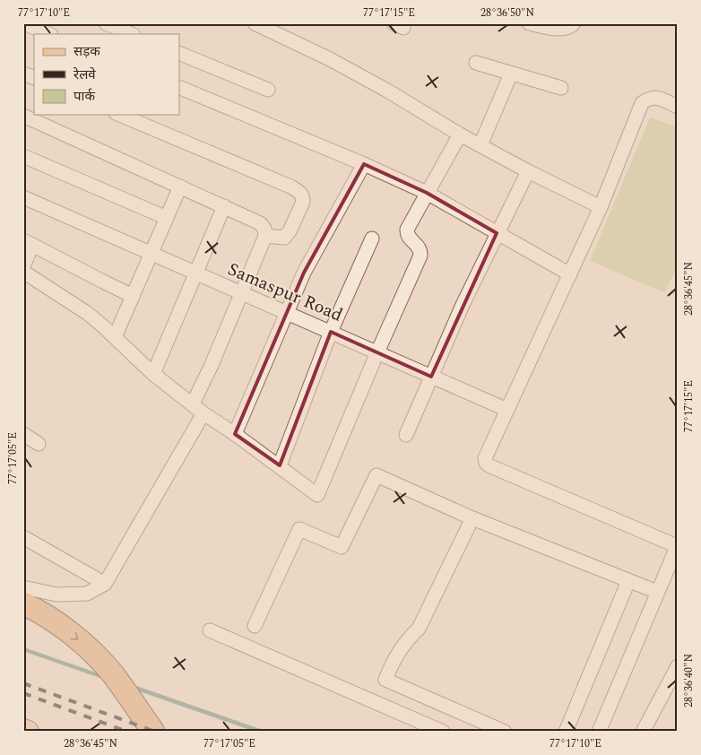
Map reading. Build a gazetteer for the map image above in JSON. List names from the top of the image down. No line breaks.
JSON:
{"streets":{"street":["Samaspur Road"]},"legend":["सड़क","रेलवे","पार्क"],"coordinates":["77°17'10\"E","77°17'15\"E","28°36'50\"N","28°36'45\"N","77°17'05\"E","28°36'40\"N"]}
